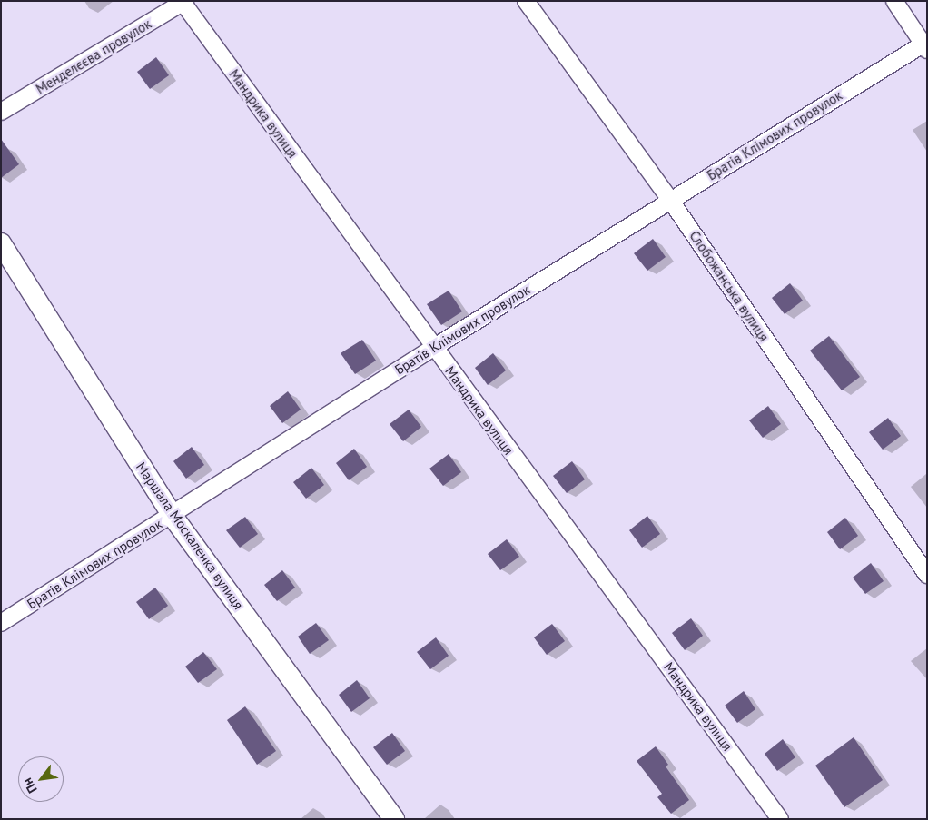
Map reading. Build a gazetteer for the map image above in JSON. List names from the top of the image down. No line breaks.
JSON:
{"streets":{"street":["Менделєєва провулок","Мандрика вулиця","Братів Клімових провулок","Слобожанська вулиця","Маршала Москаленка вулиця"]},"crossings":[["Менделєєва провулок","Мандрика вулиця"],["Мандрика вулиця","Братів Клімових провулок"],["Братів Клімових провулок","Слобожанська вулиця"],["Братів Клімових провулок","Маршала Москаленка вулиця"]],"north":"bottom left"}
